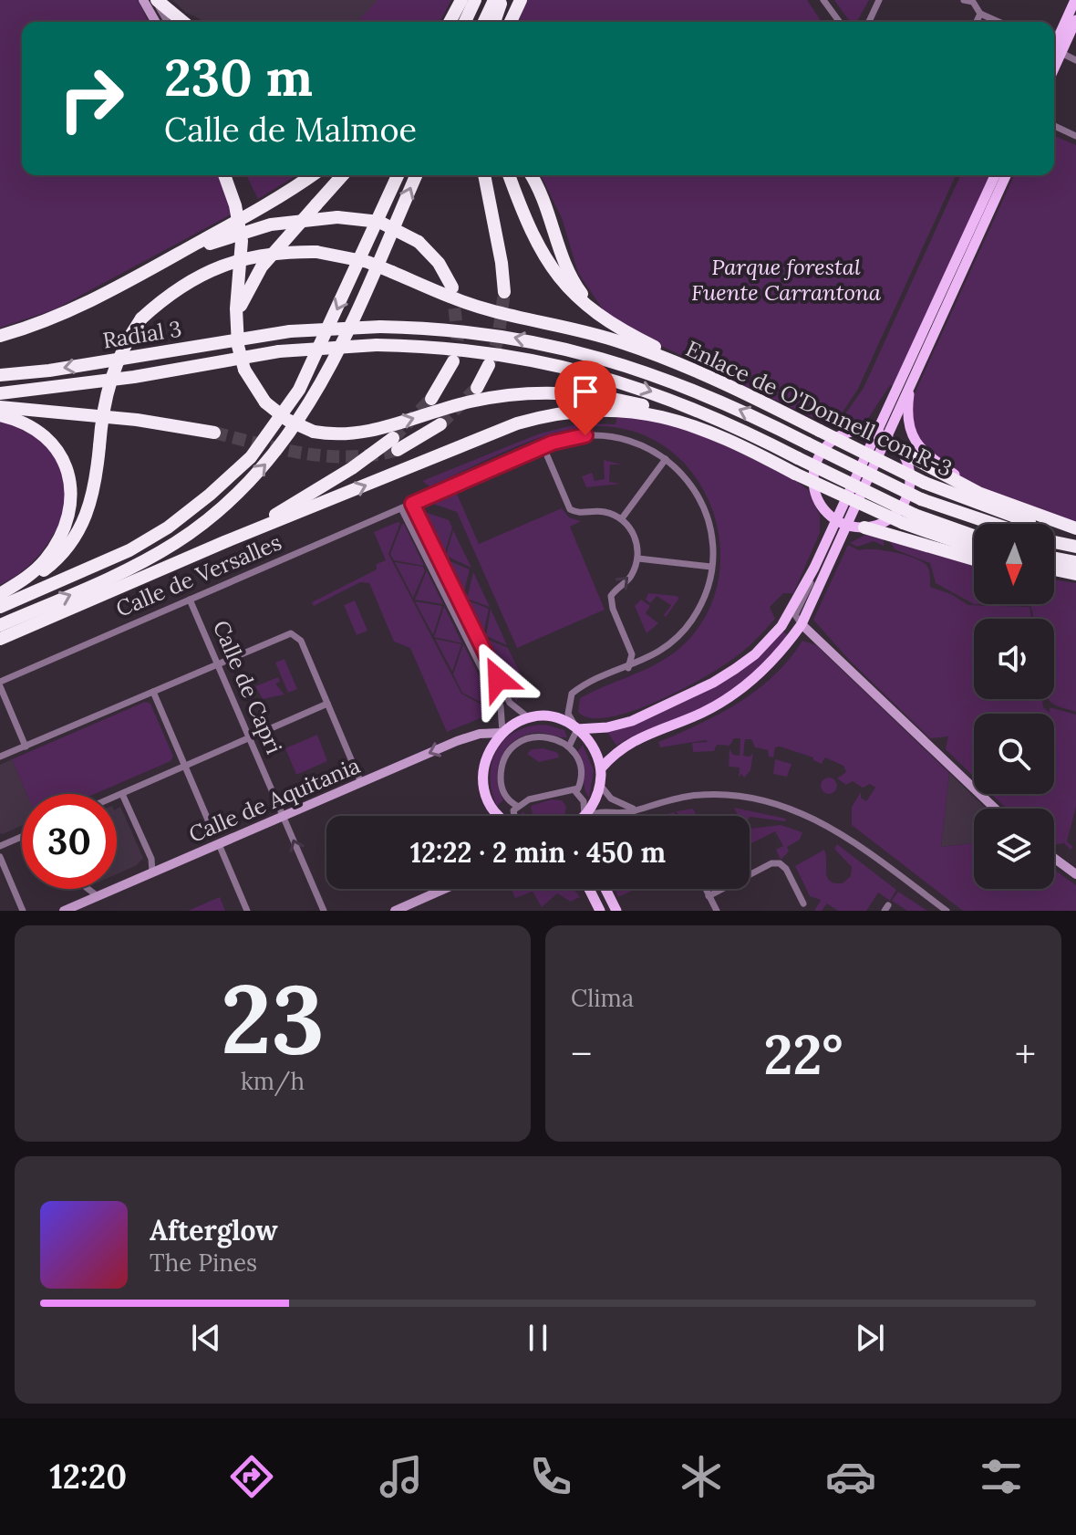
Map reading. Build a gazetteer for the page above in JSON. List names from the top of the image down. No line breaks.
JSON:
{"streets":{"highway":["Radial 3","Enlace de O'Donnell con R-3"],"street":["Calle de Versalles","Calle de Capri","Calle de Aquitania"]},"crossings":[["Calle de Versalles","Calle de Capri"],["Calle de Capri","Calle de Aquitania"]],"parks":["Parque forestal Fuente Carrantona"],"north":"bottom","page":{"turn":["230 m","Calle de Malmoe"],"limit":"30","trip":"12:22 · 2 min · 450 m","tile":[["23","km/h"],"Clima"],"heat":["−","22°","+"],"song":["Afterglow","The Pines"],"tabs":"12:20"}}
